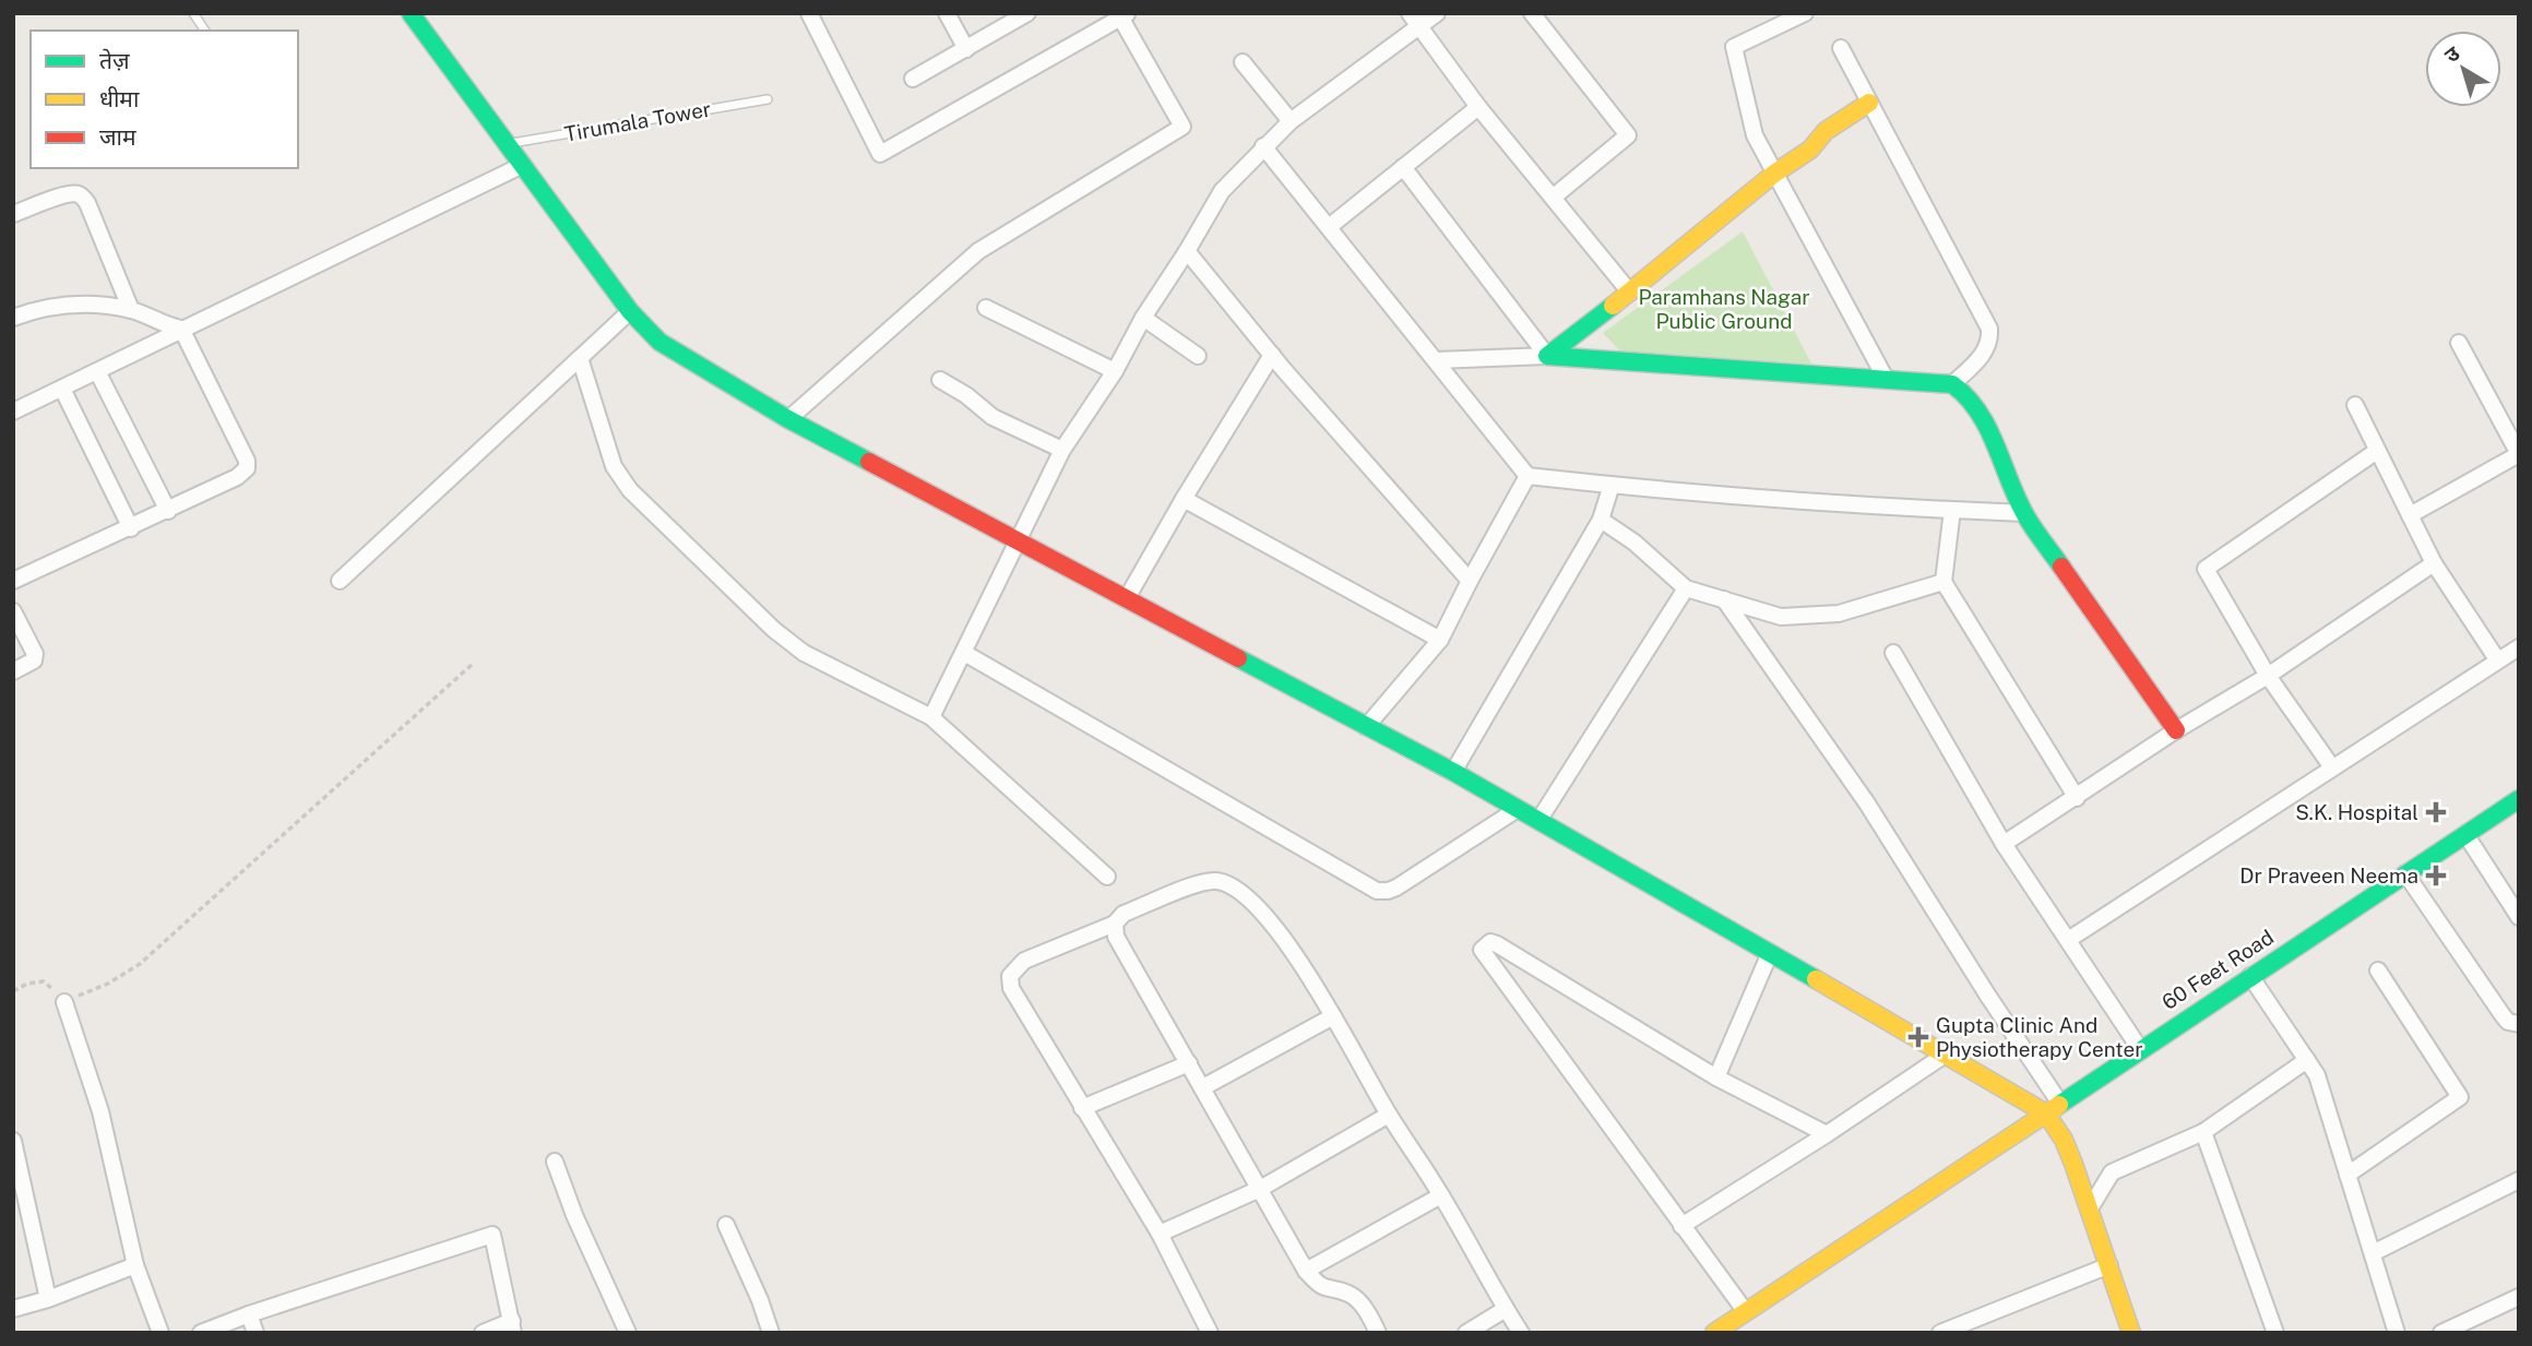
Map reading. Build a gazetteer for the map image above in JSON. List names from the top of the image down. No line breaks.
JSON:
{"streets":{"street":["60 Feet Road"],"lane":["Tirumala Tower"]},"parks":["Paramhans Nagar Public Ground"],"places":{"health":["S.K. Hospital","Dr Praveen Neema","Gupta Clinic And Physiotherapy Center"]},"legend":["तेज़","धीमा","जाम"],"north":"top left"}
